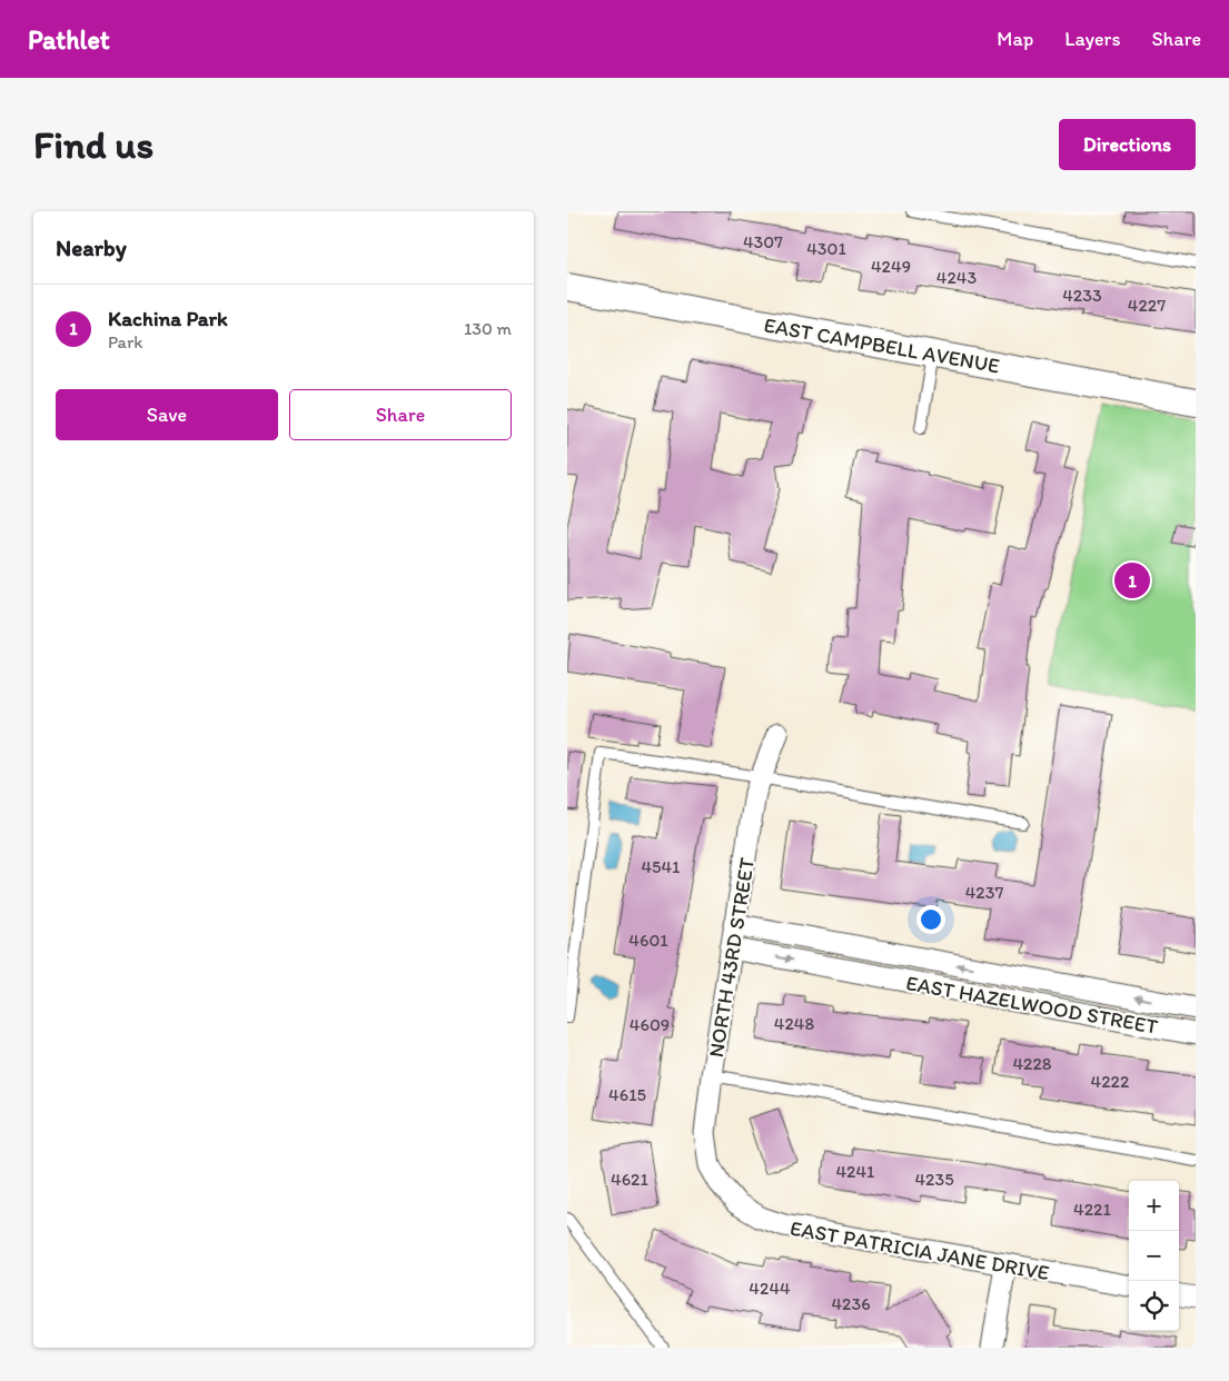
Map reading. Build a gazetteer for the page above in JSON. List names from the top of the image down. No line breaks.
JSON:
{"streets":{"street":["EAST CAMPBELL AVENUE","NORTH 43RD STREET","EAST HAZELWOOD STREET","EAST PATRICIA JANE DRIVE"]},"crossings":[["NORTH 43RD STREET","EAST HAZELWOOD STREET"],["NORTH 43RD STREET","EAST PATRICIA JANE DRIVE"]],"house_numbers":["4307","4301","4249","4243","4233","4227","4541","4237","4601","4248","4609","4228","4222","4615","4241","4621","4235","4221","4244","4236"],"page":{"header":"Pathlet","nav":["Map","Layers","Share"],"buttons":["Directions",["Save","Share"]],"title":"Find us","heading":"Nearby","list":[{"mark":"1","name":"Kachina Park","note":"Park","value":"130 m"}],"pins":"1","map_buttons":["+","−"]}}
